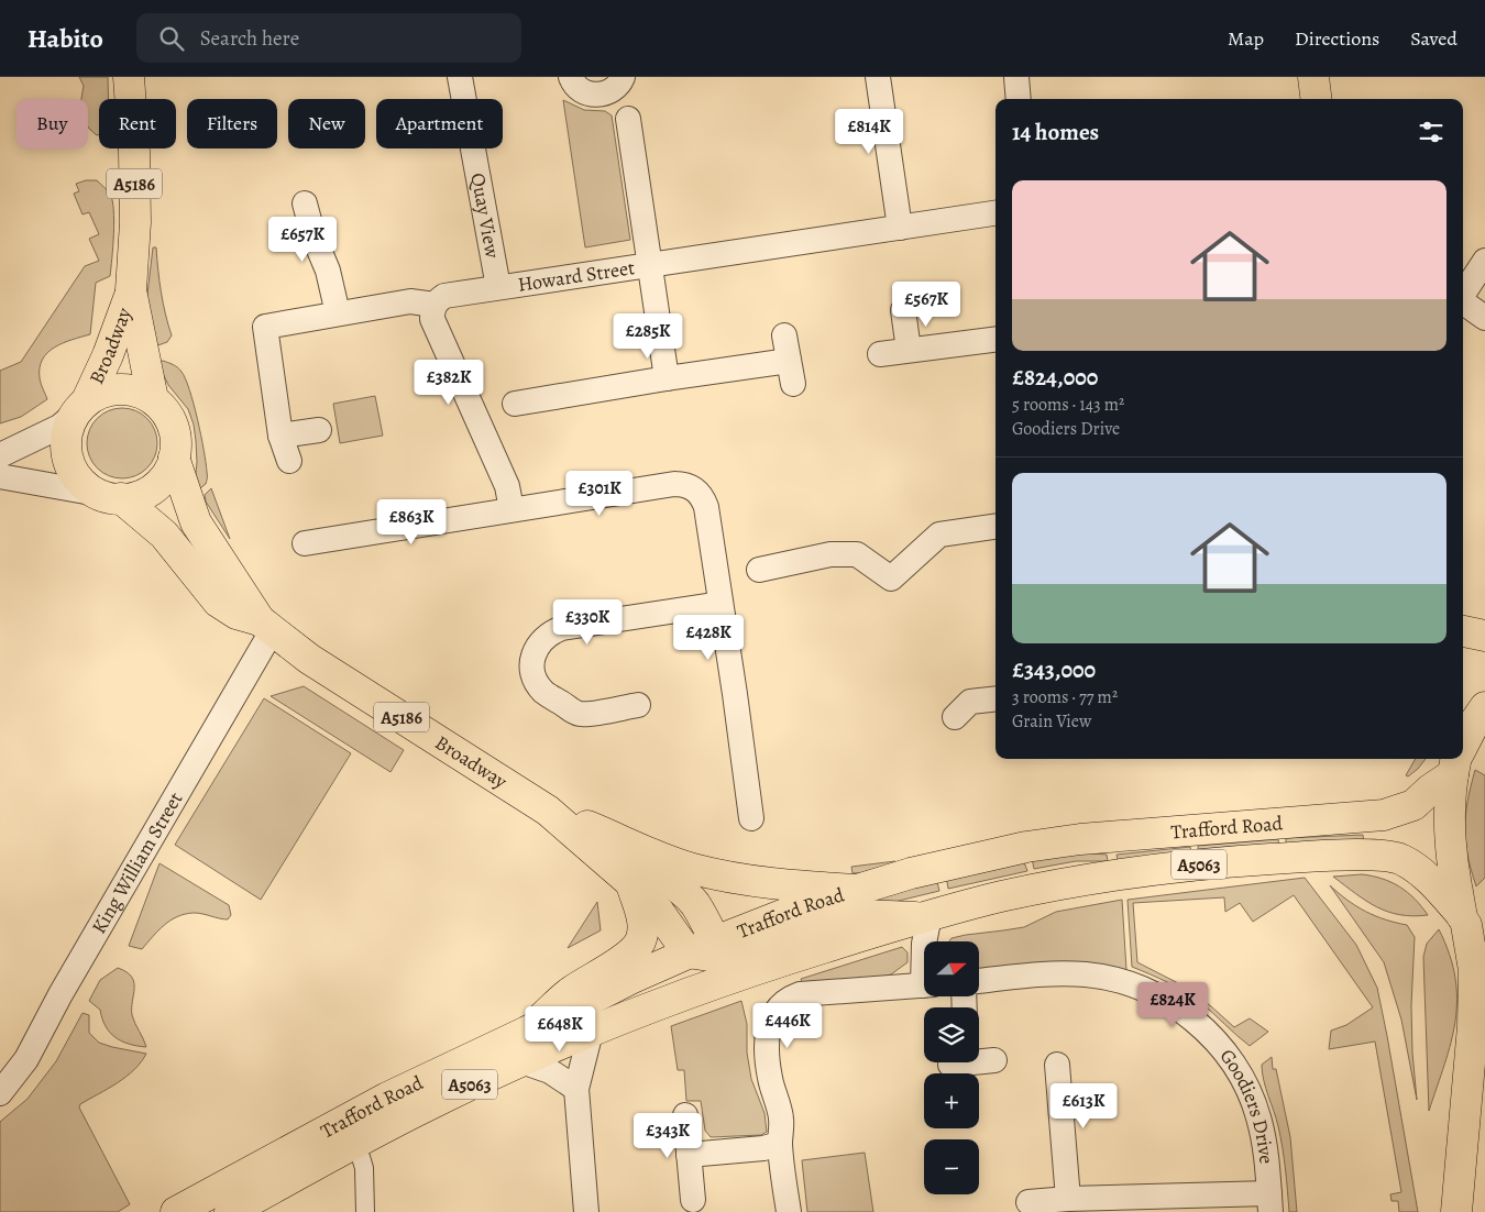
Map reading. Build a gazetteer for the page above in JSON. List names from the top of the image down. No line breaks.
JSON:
{"streets":{"main road":["A5186","Broadway","Trafford Road","A5063"],"street":["Quay View","Howard Street","King William Street","Goodiers Drive"]},"crossings":[["A5186","Broadway"],["A5186","Trafford Road"],["Quay View","Howard Street"],["Broadway","Trafford Road"],["Broadway","King William Street"]],"north":"right","page":{"header":"Habito","search":"Search here","nav":["Map","Directions","Saved"],"chip":["Buy","Rent","Filters","New","Apartment"],"heading":"14 homes","price":["£814K","£657K","£567K","£285K","£382K","£301K","£863K","£330K","£428K","£824K","£446K","£648K","£613K","£343K"],"list":[{"name":"£824,000","note":"5 rooms · 143 m² · Goodiers Drive"},{"name":"£343,000","note":"3 rooms · 77 m² · Grain View"}],"map_buttons":["+","−"]}}
